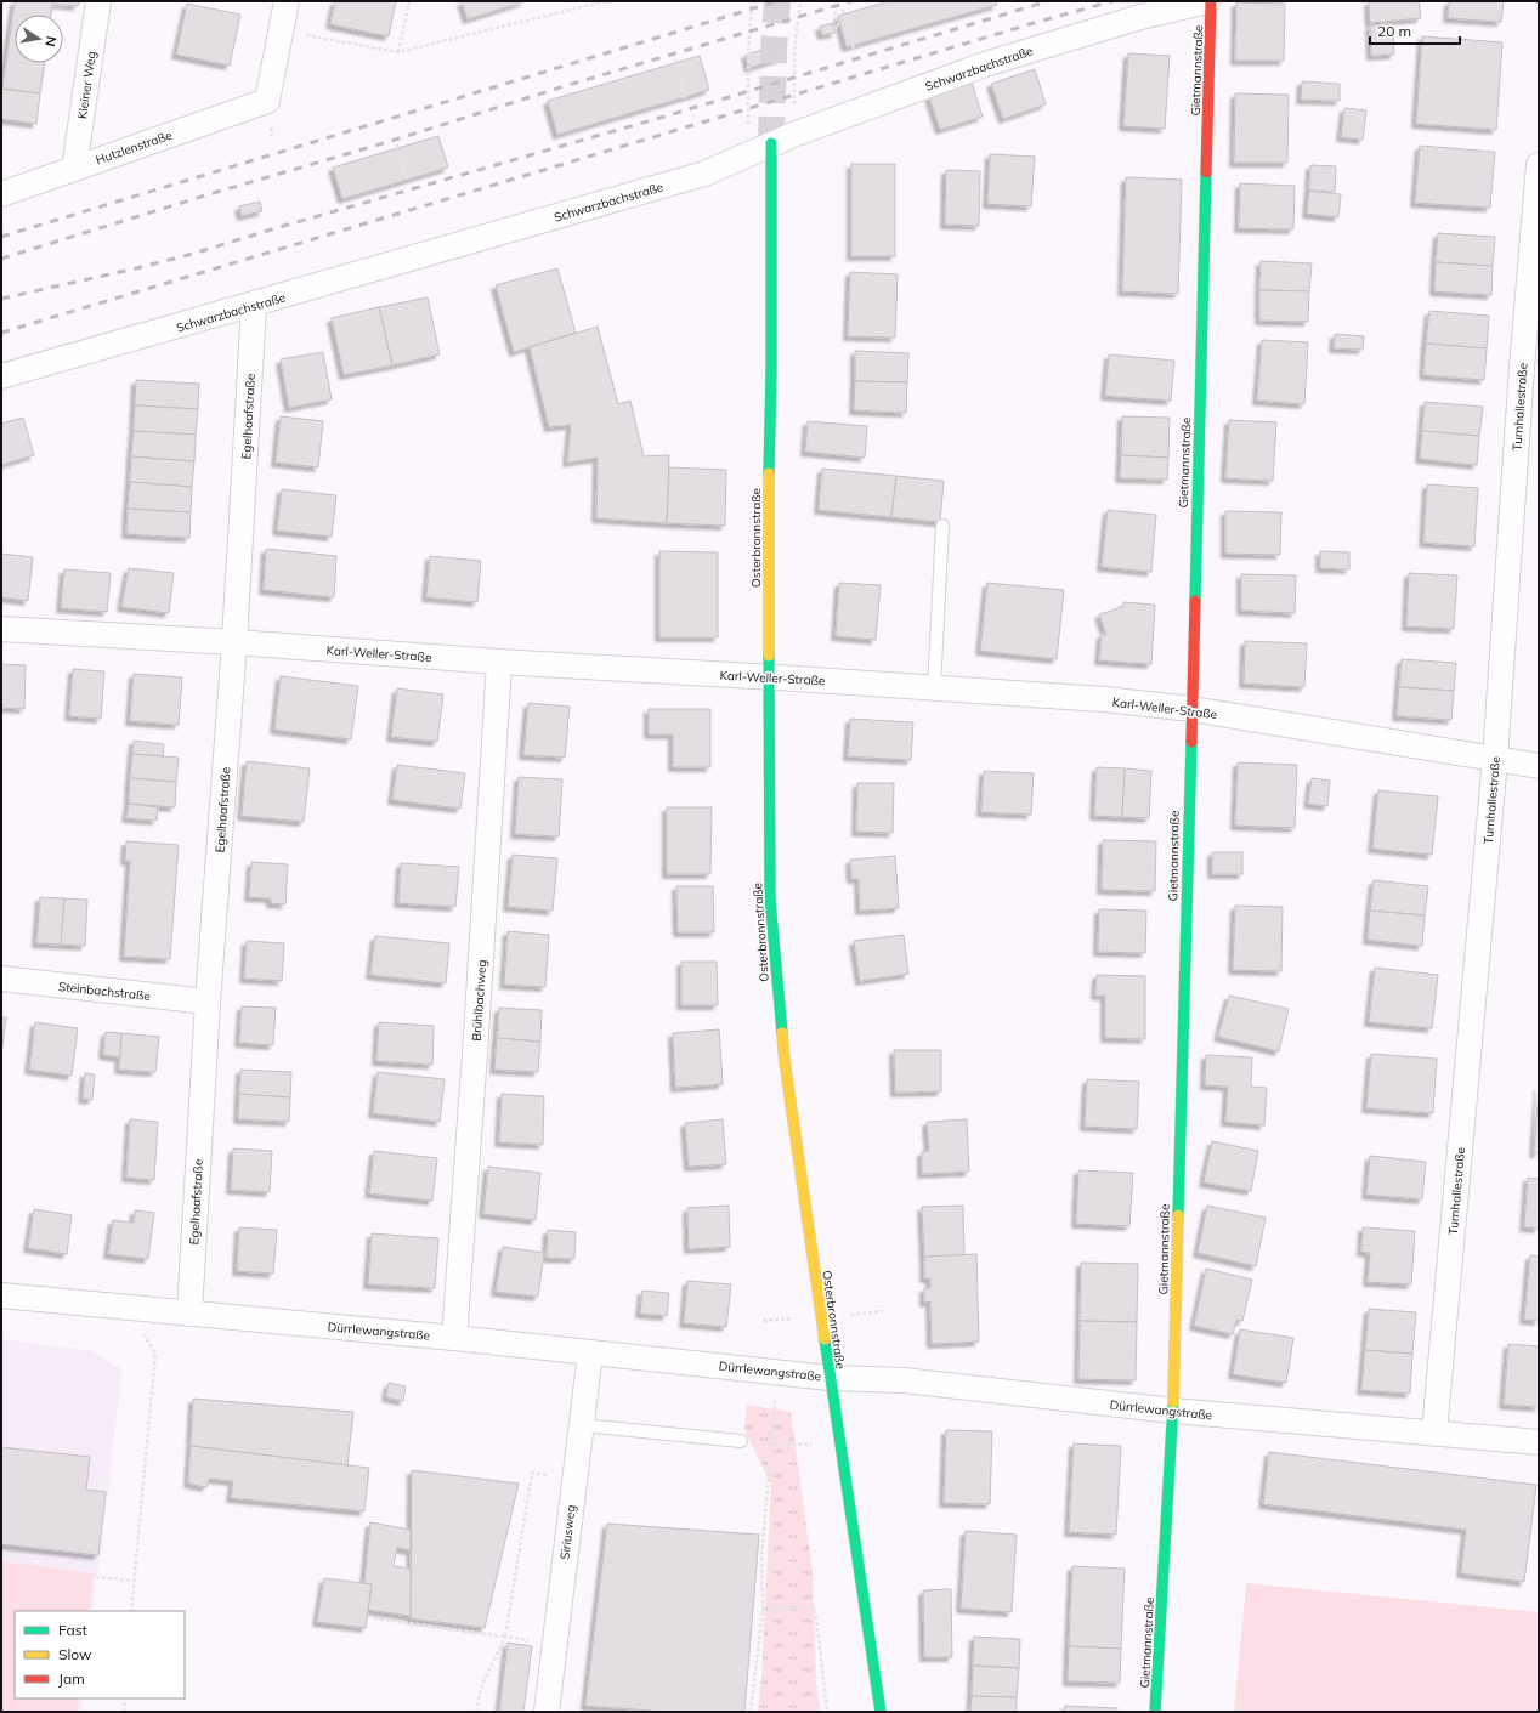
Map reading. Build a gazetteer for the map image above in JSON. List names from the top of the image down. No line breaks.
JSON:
{"streets":{"street":["Schwarzbachstraße","Gietmannstraße","Kleiner Weg","Hutzlenstraße","Turnhallestraße","Egelhaafstraße","Osterbronnstraße","Karl-Weller-Straße","Steinbachstraße","Brühlbachweg","Dürrlewangstraße","Siriusweg"]},"crossings":[["Schwarzbachstraße","Gietmannstraße"],["Schwarzbachstraße","Egelhaafstraße"],["Schwarzbachstraße","Osterbronnstraße"],["Gietmannstraße","Karl-Weller-Straße"],["Gietmannstraße","Dürrlewangstraße"],["Kleiner Weg","Hutzlenstraße"],["Turnhallestraße","Karl-Weller-Straße"],["Turnhallestraße","Dürrlewangstraße"],["Egelhaafstraße","Karl-Weller-Straße"],["Egelhaafstraße","Steinbachstraße"],["Egelhaafstraße","Dürrlewangstraße"],["Osterbronnstraße","Karl-Weller-Straße"],["Osterbronnstraße","Dürrlewangstraße"],["Karl-Weller-Straße","Brühlbachweg"],["Brühlbachweg","Dürrlewangstraße"],["Dürrlewangstraße","Siriusweg"]],"legend":["Fast","Slow","Jam"],"scale_bar":"20 m","north":"right"}
